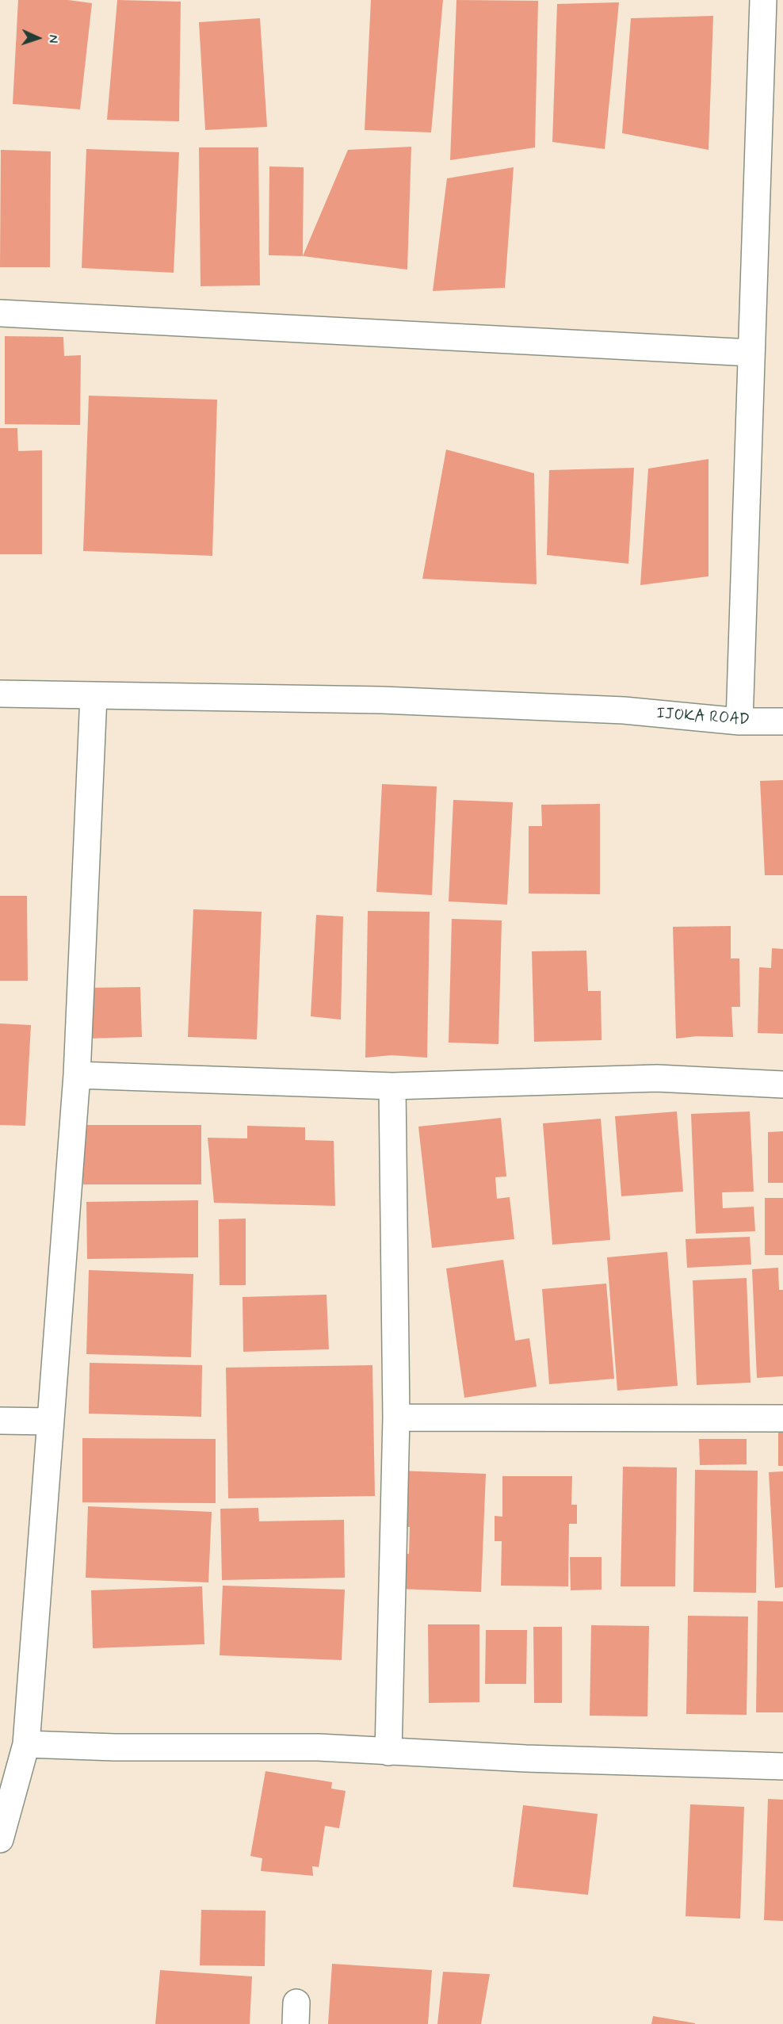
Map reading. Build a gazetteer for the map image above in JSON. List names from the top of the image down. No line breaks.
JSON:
{"streets":{"street":["IJOKA ROAD"]},"north":"right"}
